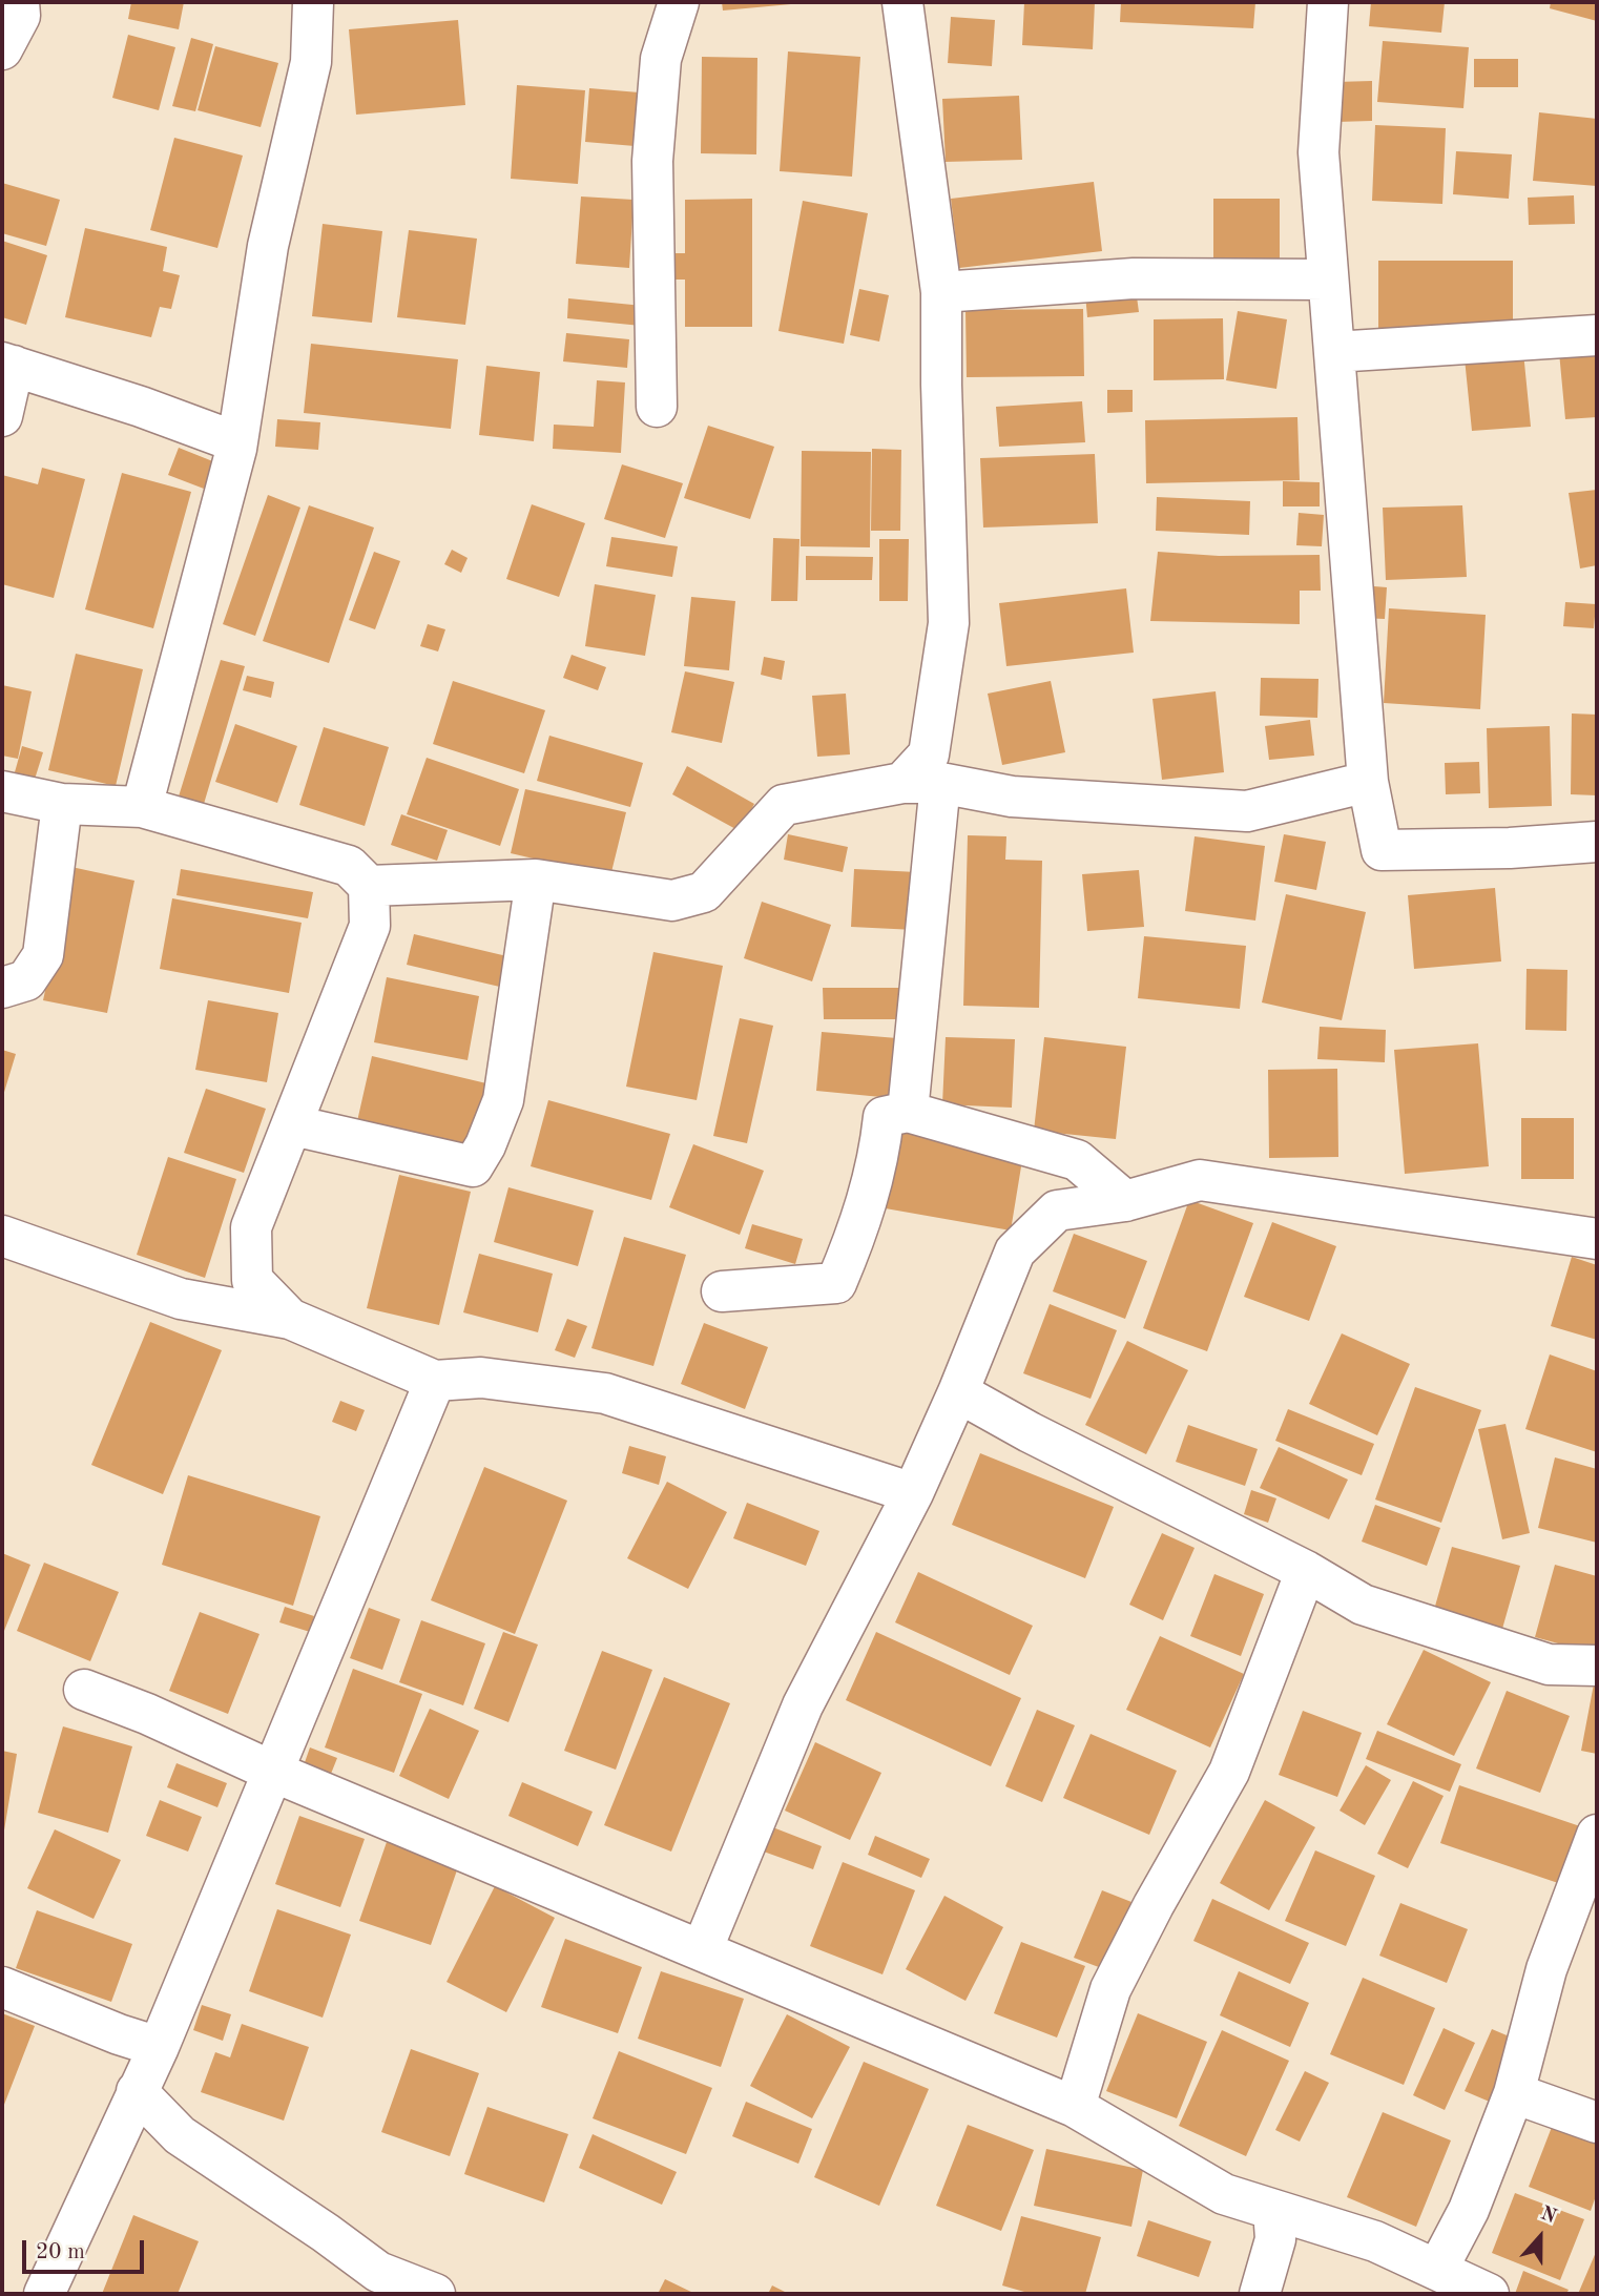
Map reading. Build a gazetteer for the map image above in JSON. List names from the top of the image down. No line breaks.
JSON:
{"scale_bar":"20 m","north":"top"}
